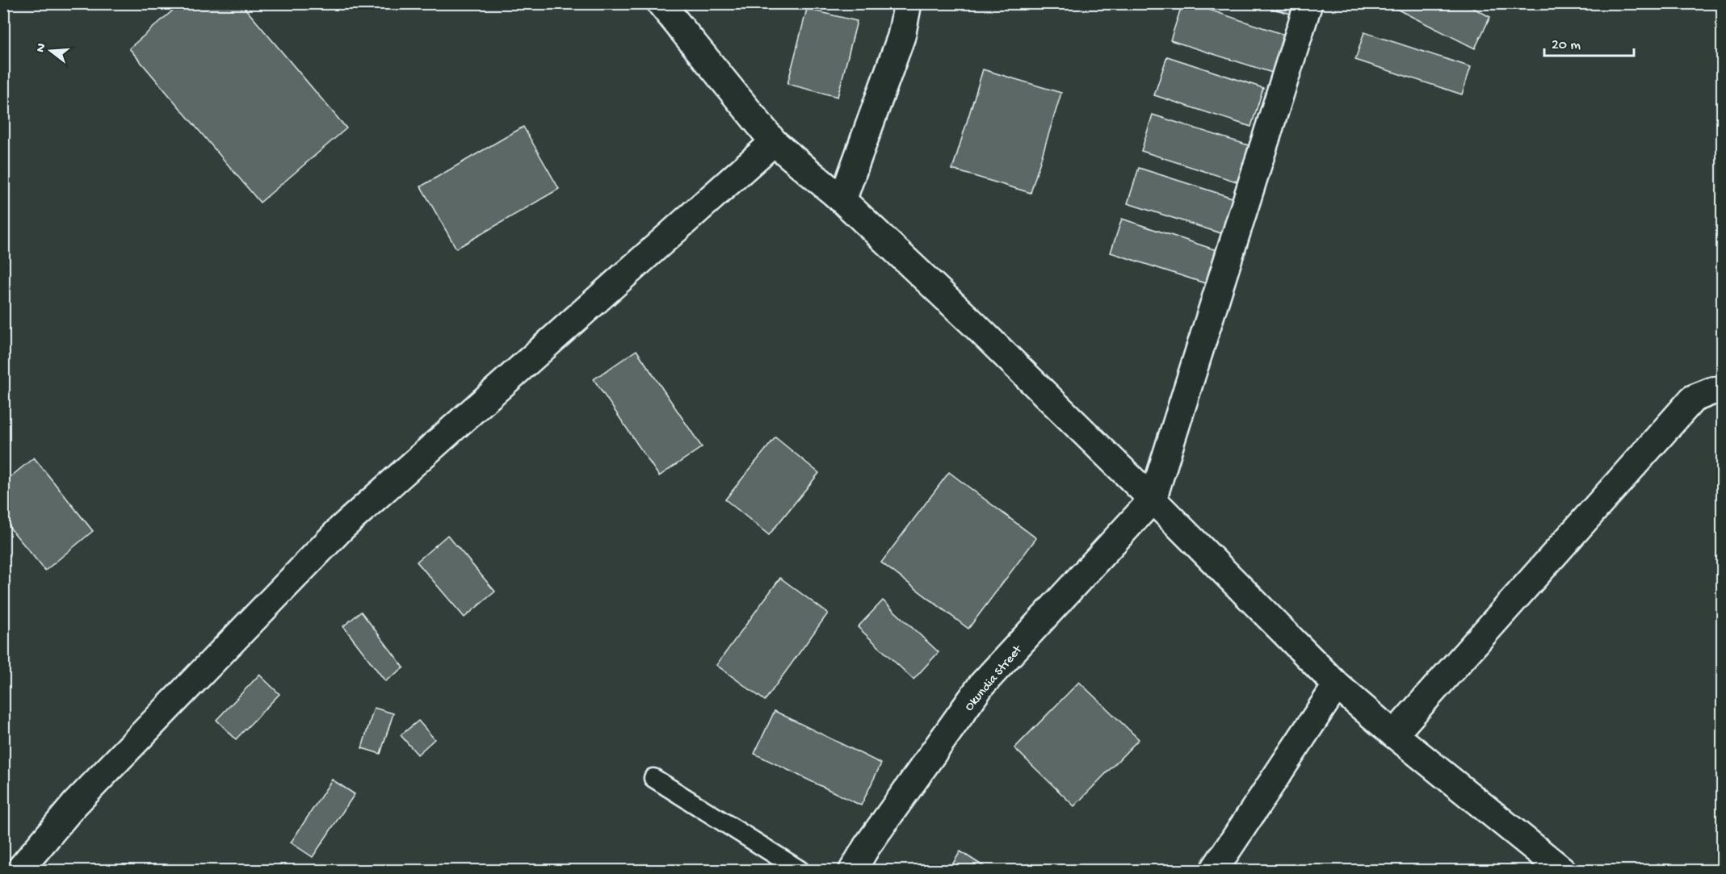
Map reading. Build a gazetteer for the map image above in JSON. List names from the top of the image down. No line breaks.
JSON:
{"streets":{"street":["Okundia Street"]},"scale_bar":"20 m","north":"left"}
